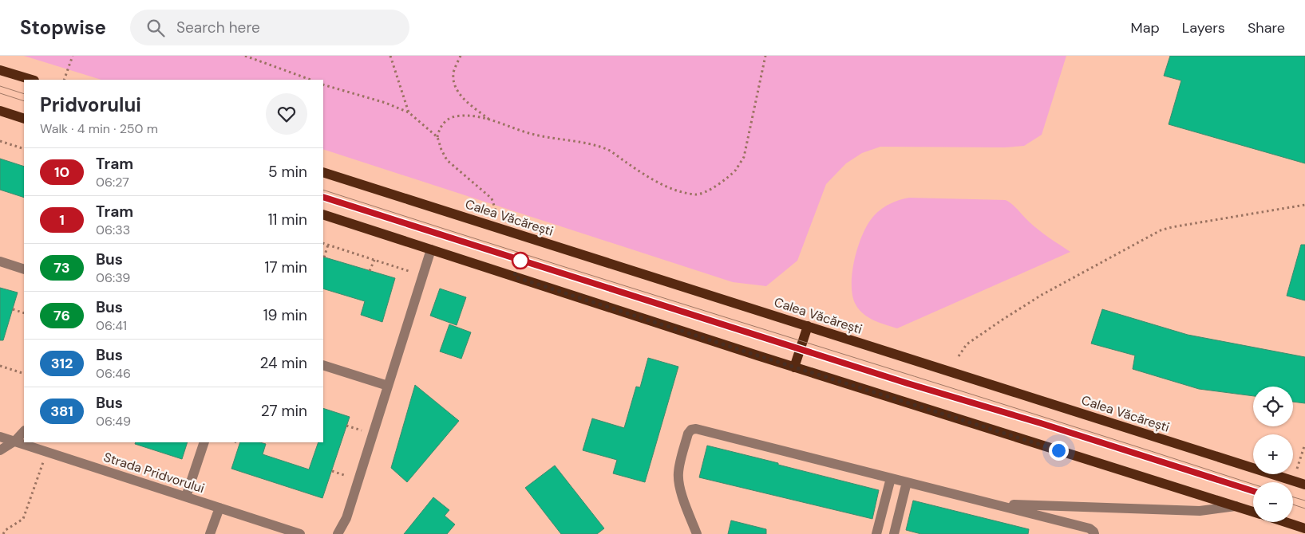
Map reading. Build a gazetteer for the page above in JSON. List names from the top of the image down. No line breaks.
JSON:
{"streets":{"main road":["Calea Văcărești"],"street":["Strada Pridvorului"]},"lines":["tram line 10"],"page":{"header":"Stopwise","search":"Search here","nav":["Map","Layers","Share"],"heading":["Pridvorului","Walk · 4 min · 250 m"],"list":[{"mark":"10","name":"Tram","note":"06:27","value":"5 min"},{"mark":"1","name":"Tram","note":"06:33","value":"11 min"},{"mark":"73","name":"Bus","note":"06:39","value":"17 min"},{"mark":"76","name":"Bus","note":"06:41","value":"19 min"},{"mark":"312","name":"Bus","note":"06:46","value":"24 min"},{"mark":"381","name":"Bus","note":"06:49","value":"27 min"}],"map_buttons":["+","−"]}}
